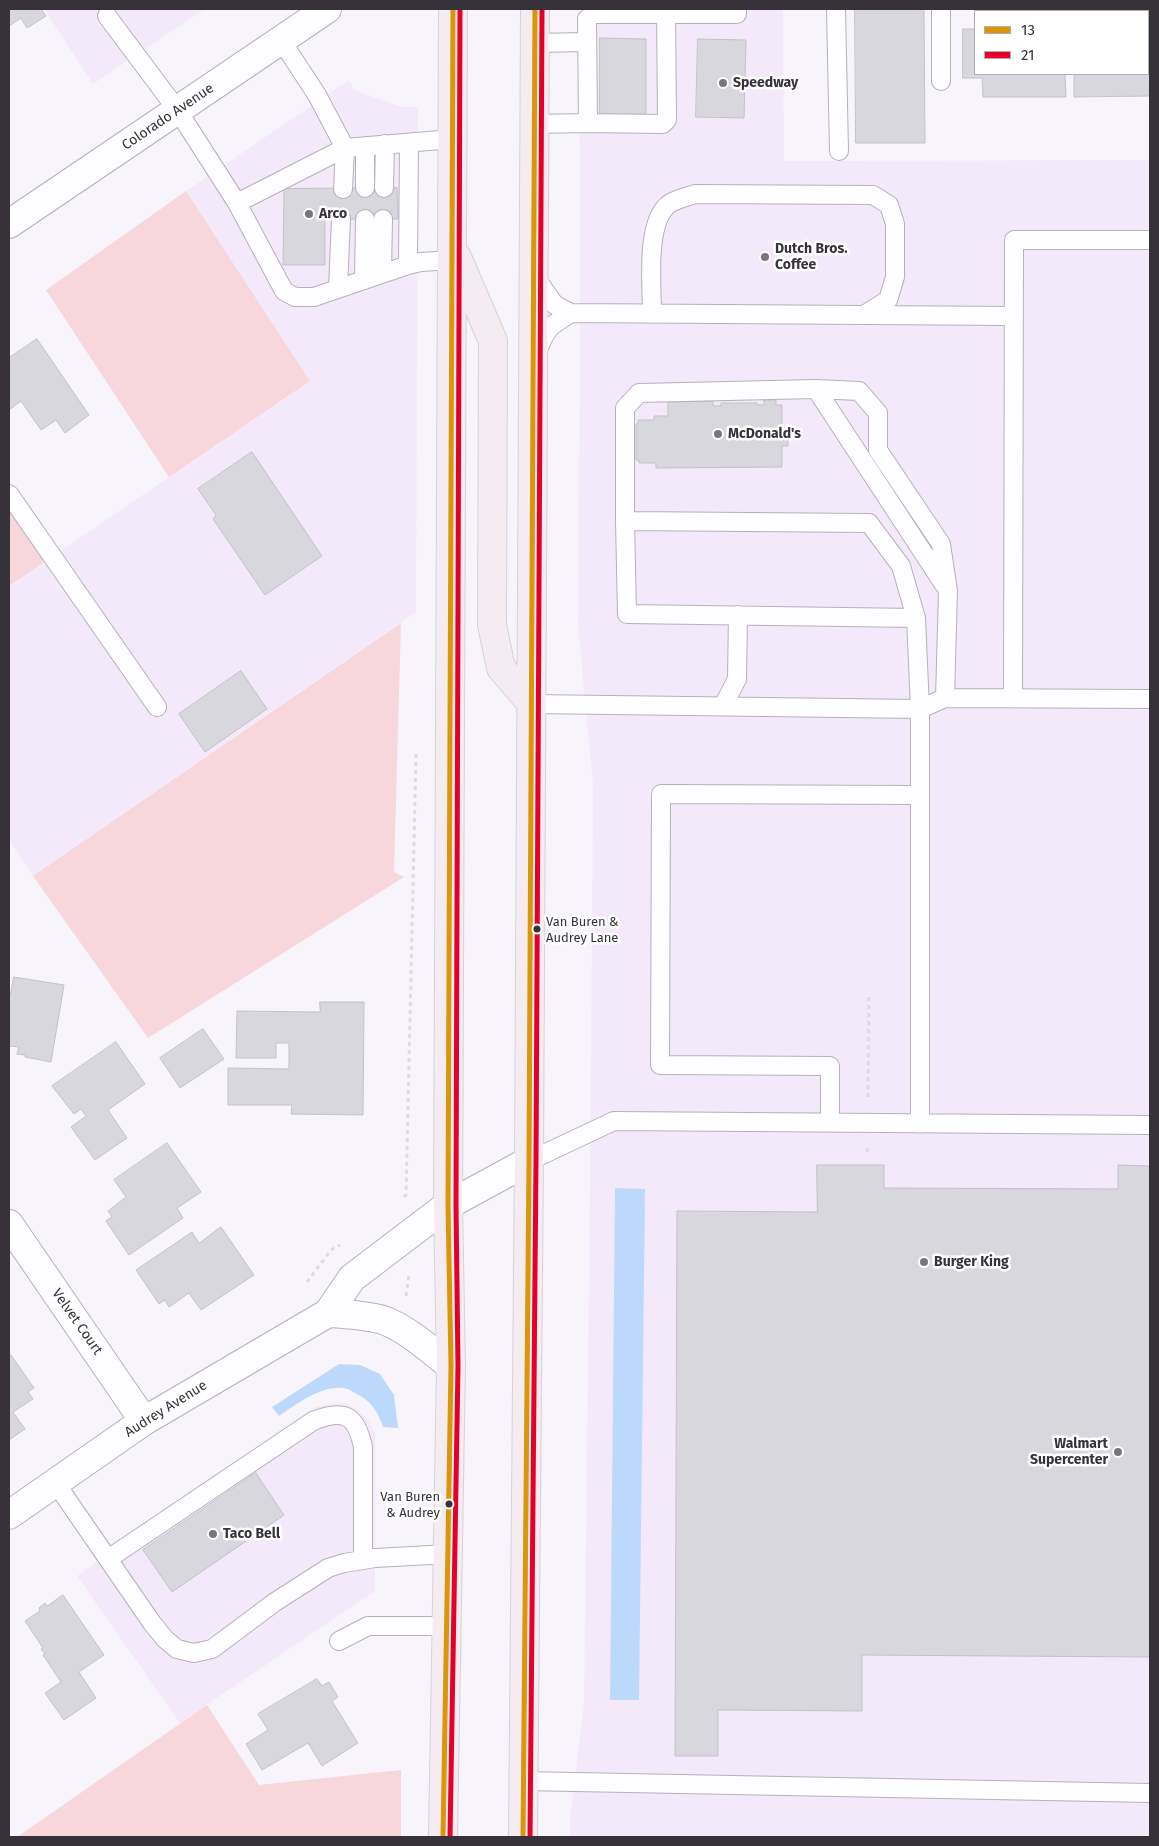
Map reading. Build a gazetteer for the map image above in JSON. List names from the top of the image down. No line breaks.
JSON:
{"streets":{"street":["Colorado Avenue","Velvet Court","Audrey Avenue"]},"crossings":[["Velvet Court","Audrey Avenue"]],"places":["Speedway","Arco","Dutch Bros. Coffee","McDonald's","Van Buren & Audrey Lane","Burger King","Walmart Supercenter","Van Buren & Audrey","Taco Bell"],"lines":["transit line 13","transit line 21"],"legend":["13","21"]}
